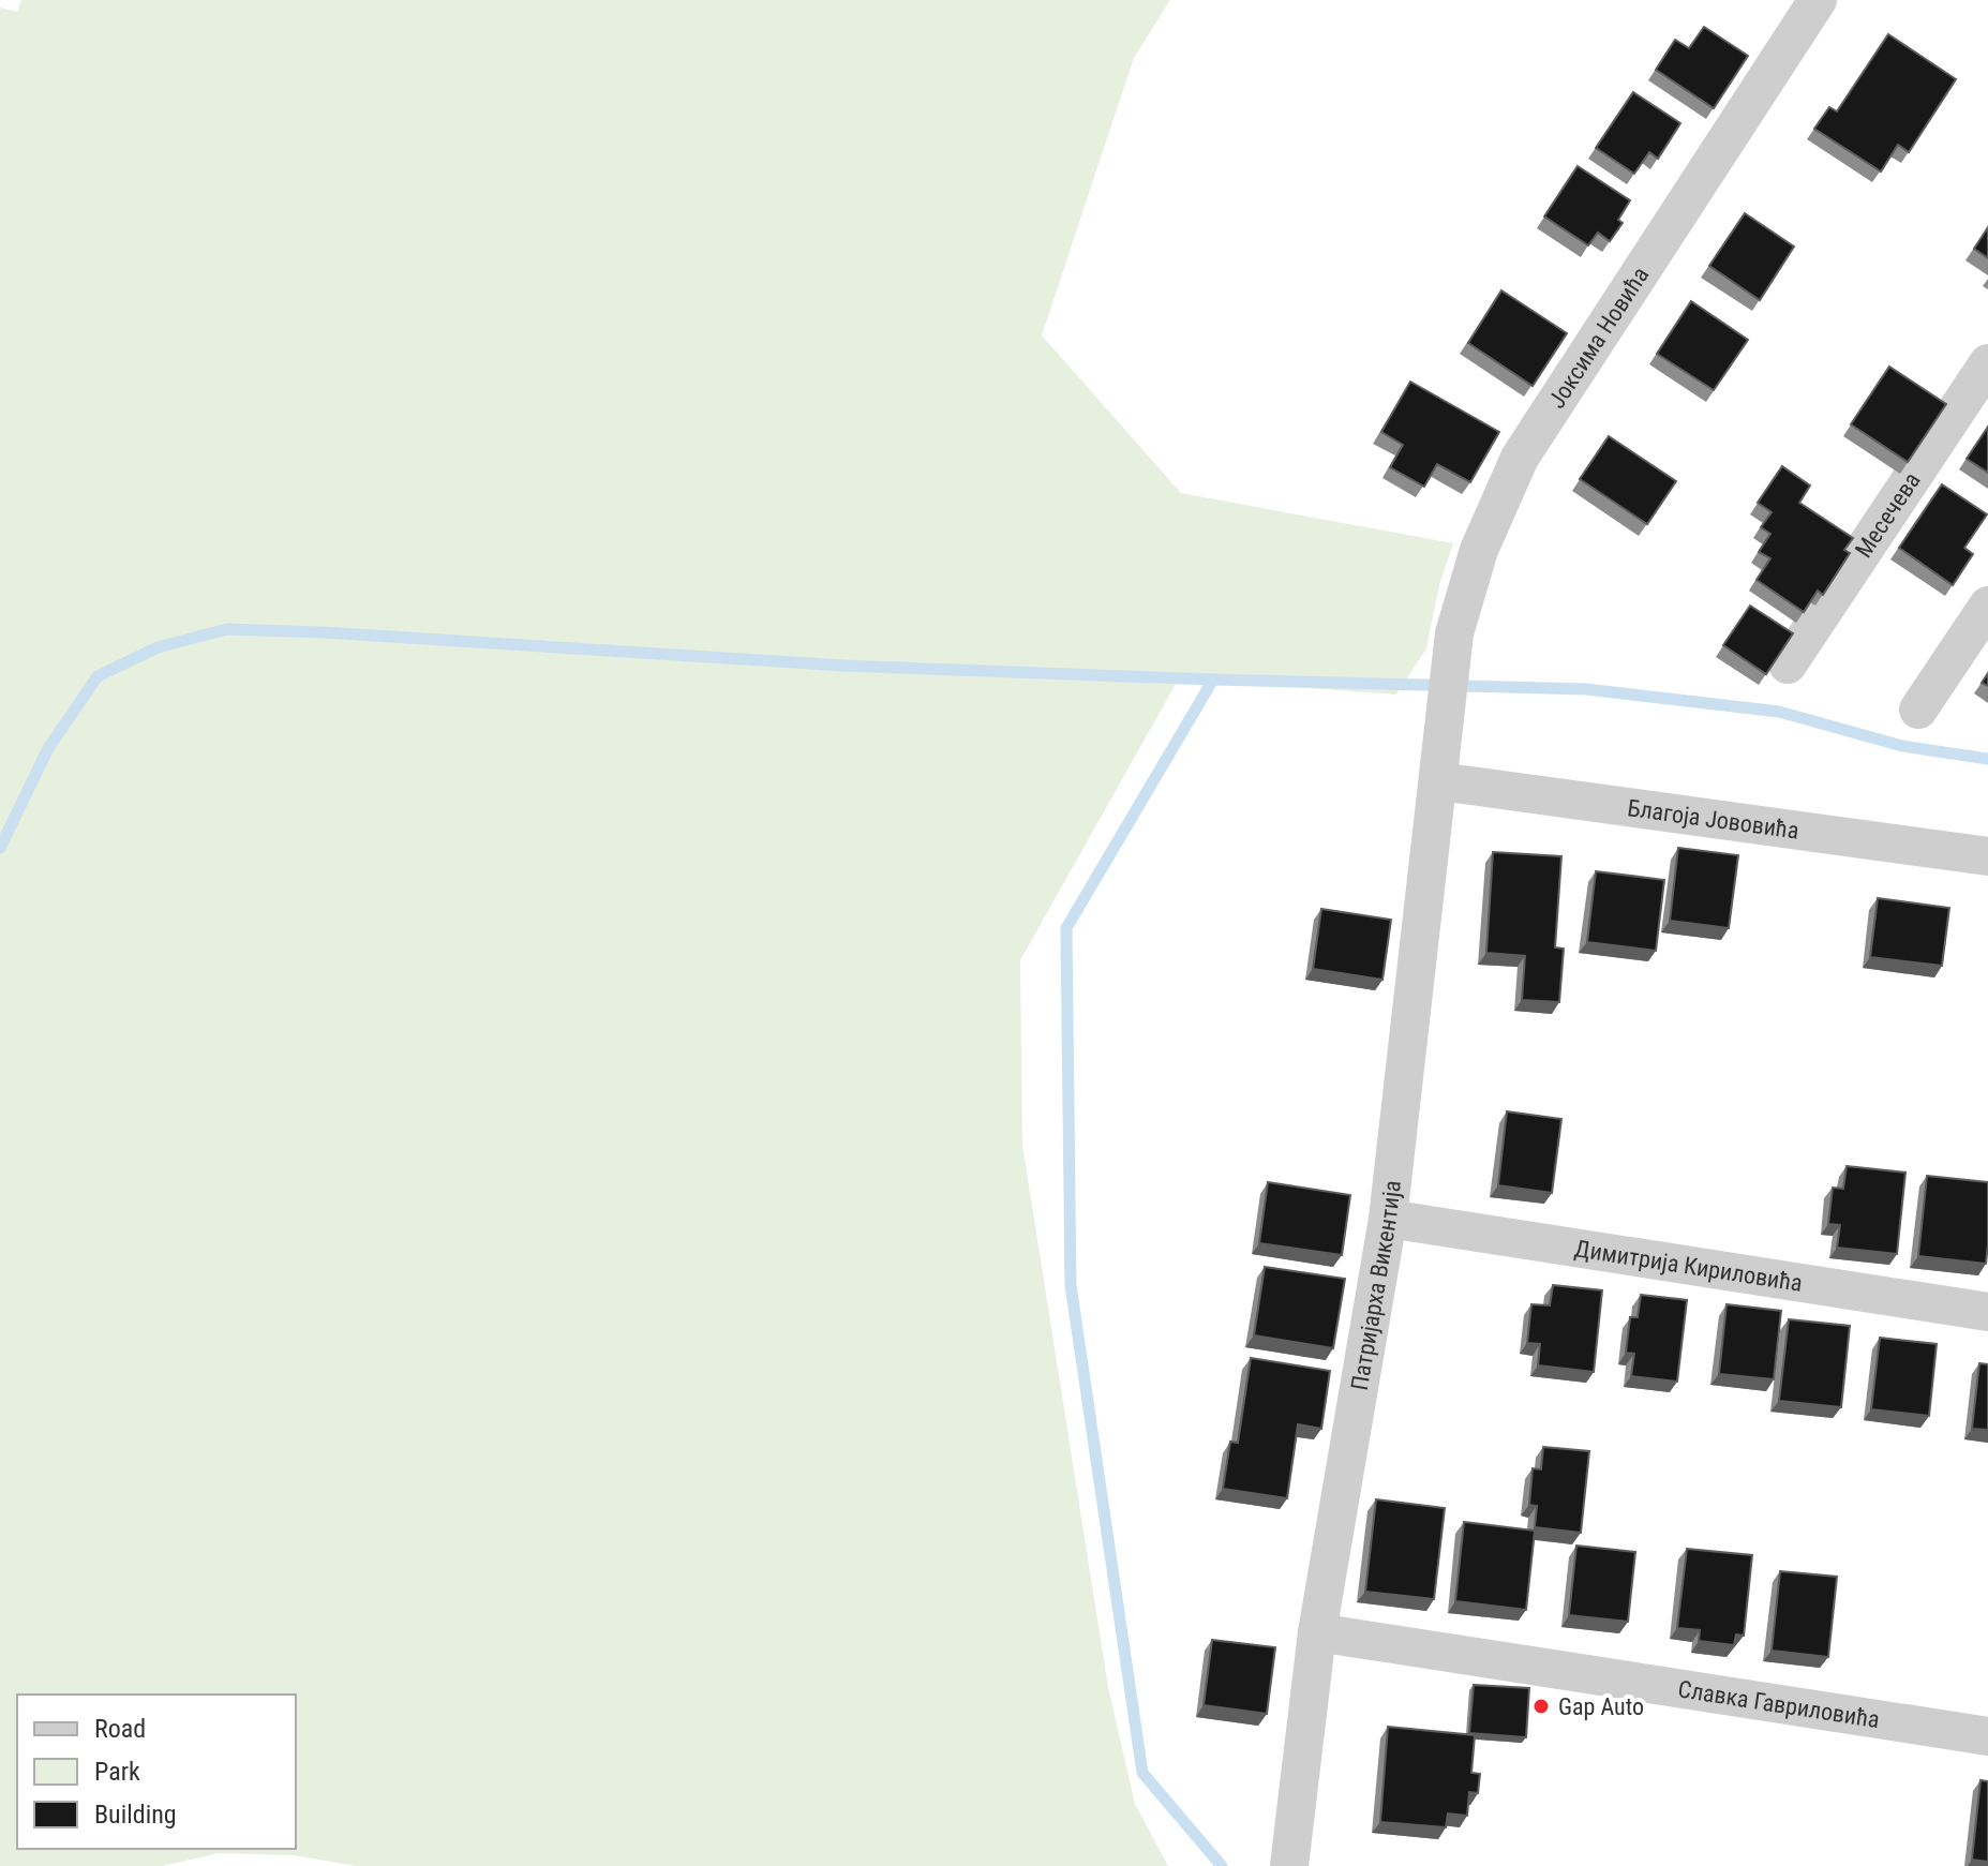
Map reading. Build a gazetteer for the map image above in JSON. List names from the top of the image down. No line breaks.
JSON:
{"streets":{"street":["Јоксима Новића","Месечева","Благоја Јововића","Димитрија Кириловића","Патријарха Викентија","Славка Гавриловића"]},"crossings":[["Јоксима Новића","Патријарха Викентија"],["Благоја Јововића","Патријарха Викентија"],["Димитрија Кириловића","Патријарха Викентија"],["Патријарха Викентија","Славка Гавриловића"]],"places":["Gap Auto"],"legend":["Road","Park","Building"]}
